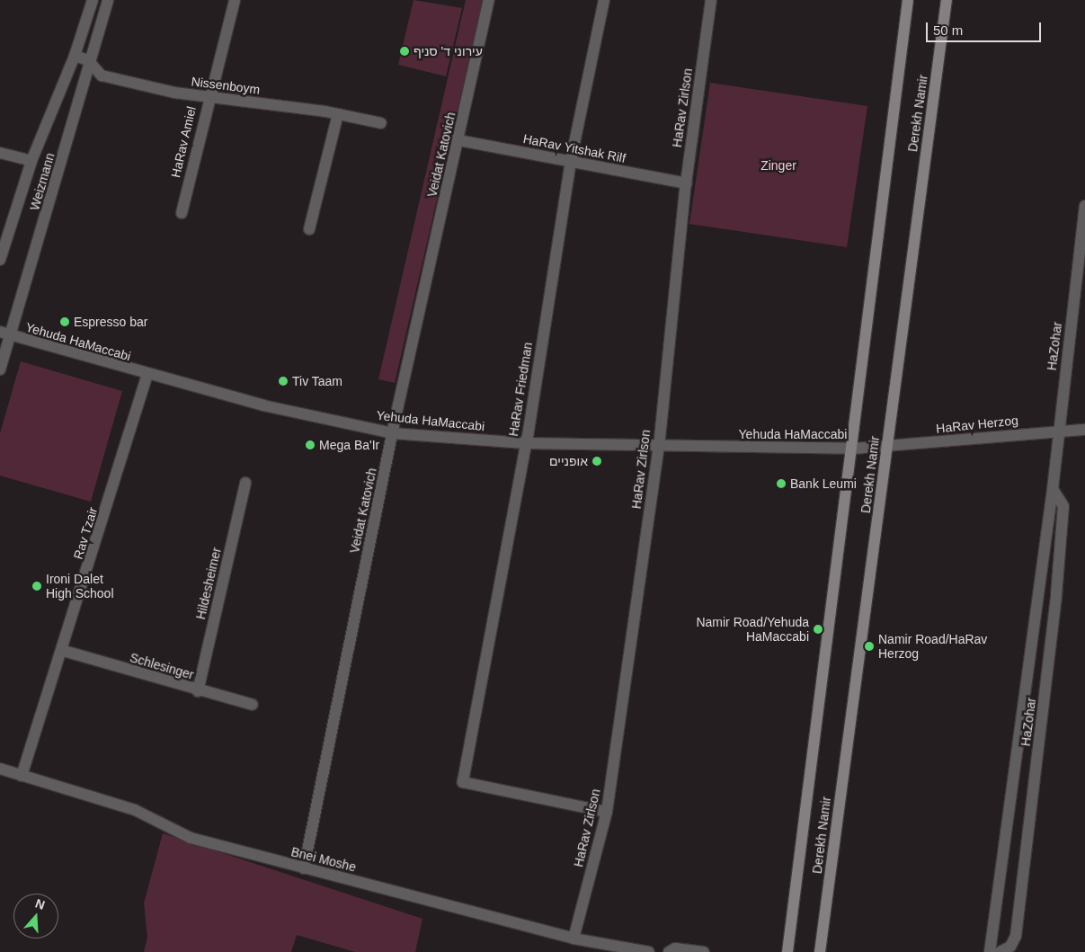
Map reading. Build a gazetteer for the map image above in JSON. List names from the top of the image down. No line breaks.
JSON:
{"streets":{"main road":["Derekh Namir"],"street":["Nissenboym","HaRav Zirlson","HaRav Amiel","HaRav Yitshak Rilf","Veidat Katovich","Weizmann","Yehuda HaMaccabi","HaZohar","HaRav Friedman","HaRav Herzog","Rav Tzair","Hildesheimer","Schlesinger","Bnei Moshe"]},"crossings":[["Nissenboym","HaRav Amiel"],["Nissenboym","Weizmann"],["HaRav Zirlson","HaRav Yitshak Rilf"],["HaRav Zirlson","Yehuda HaMaccabi"],["HaRav Zirlson","HaRav Friedman"],["HaRav Zirlson","Bnei Moshe"],["Derekh Namir","Yehuda HaMaccabi"],["Derekh Namir","HaRav Herzog"],["HaRav Yitshak Rilf","Veidat Katovich"],["HaRav Yitshak Rilf","HaRav Friedman"],["Veidat Katovich","Yehuda HaMaccabi"],["Veidat Katovich","Bnei Moshe"],["Weizmann","Yehuda HaMaccabi"],["Yehuda HaMaccabi","HaRav Friedman"],["Yehuda HaMaccabi","HaRav Herzog"],["Yehuda HaMaccabi","Rav Tzair"],["HaZohar","HaRav Herzog"],["Rav Tzair","Schlesinger"],["Rav Tzair","Bnei Moshe"],["Hildesheimer","Schlesinger"]],"parks":["Zinger"],"places":["עירוני ד' סניף","Espresso bar","Tiv Taam","Mega Ba'Ir","אופניים","Bank Leumi","Ironi Dalet High School","Namir Road/Yehuda HaMaccabi","Namir Road/HaRav Herzog"],"scale_bar":"50 m","north":"top"}
